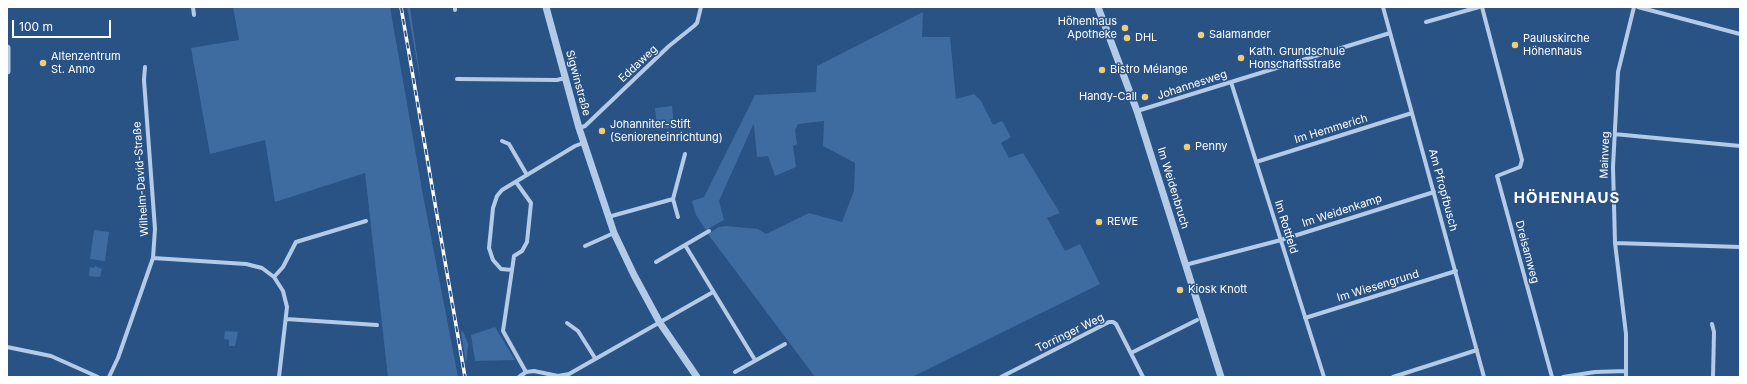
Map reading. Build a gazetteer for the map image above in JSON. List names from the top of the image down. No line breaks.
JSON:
{"streets":{"street":["Eddaweg","Sigwinstraße","Johannesweg","Im Hemmerich","Mainweg","Wilhelm-David-Straße","Im Weidenbruch","Am Pfropfbusch","Im Weidenkamp","Im Rottfeld","Dreisamweg","Im Wiesengrund","Torringer Weg"]},"crossings":[["Eddaweg","Sigwinstraße"],["Johannesweg","Im Weidenbruch"],["Johannesweg","Am Pfropfbusch"],["Johannesweg","Im Rottfeld"],["Im Hemmerich","Am Pfropfbusch"],["Im Hemmerich","Im Rottfeld"],["Im Weidenbruch","Im Weidenkamp"],["Am Pfropfbusch","Im Weidenkamp"],["Am Pfropfbusch","Im Wiesengrund"],["Im Weidenkamp","Im Rottfeld"],["Im Rottfeld","Im Wiesengrund"]],"districts":["HÖHENHAUS"],"places":["Höhenhaus Apotheke","Salamander","DHL","Pauluskirche Höhenhaus","Kath. Grundschule Honschaftsstraße","Altenzentrum St. Anno","Bistro Mélange","Handy-Call","Johanniter-Stift (Senioreneinrichtung)","Penny","REWE","Kiosk Knott"],"scale_bar":"100 m"}
